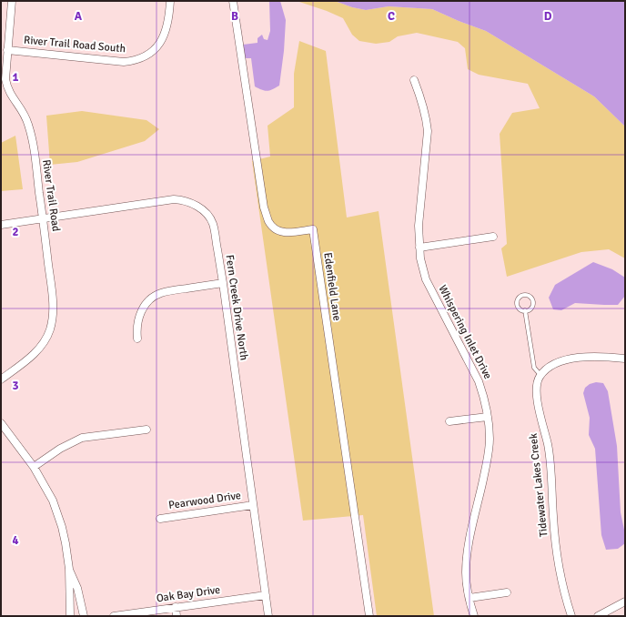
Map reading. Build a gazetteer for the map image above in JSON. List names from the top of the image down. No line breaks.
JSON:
{"streets":{"street":["River Trail Road South","River Trail Road","Edenfield Lane","Fern Creek Drive North","Whispering Inlet Drive","Tidewater Lakes Creek","Pearwood Drive","Oak Bay Drive"]},"crossings":[["River Trail Road South","River Trail Road"],["River Trail Road","Fern Creek Drive North"],["Fern Creek Drive North","Pearwood Drive"],["Fern Creek Drive North","Oak Bay Drive"]],"grid":{"columns":["A","B","C","D"],"rows":["1","2","3","4"]}}
